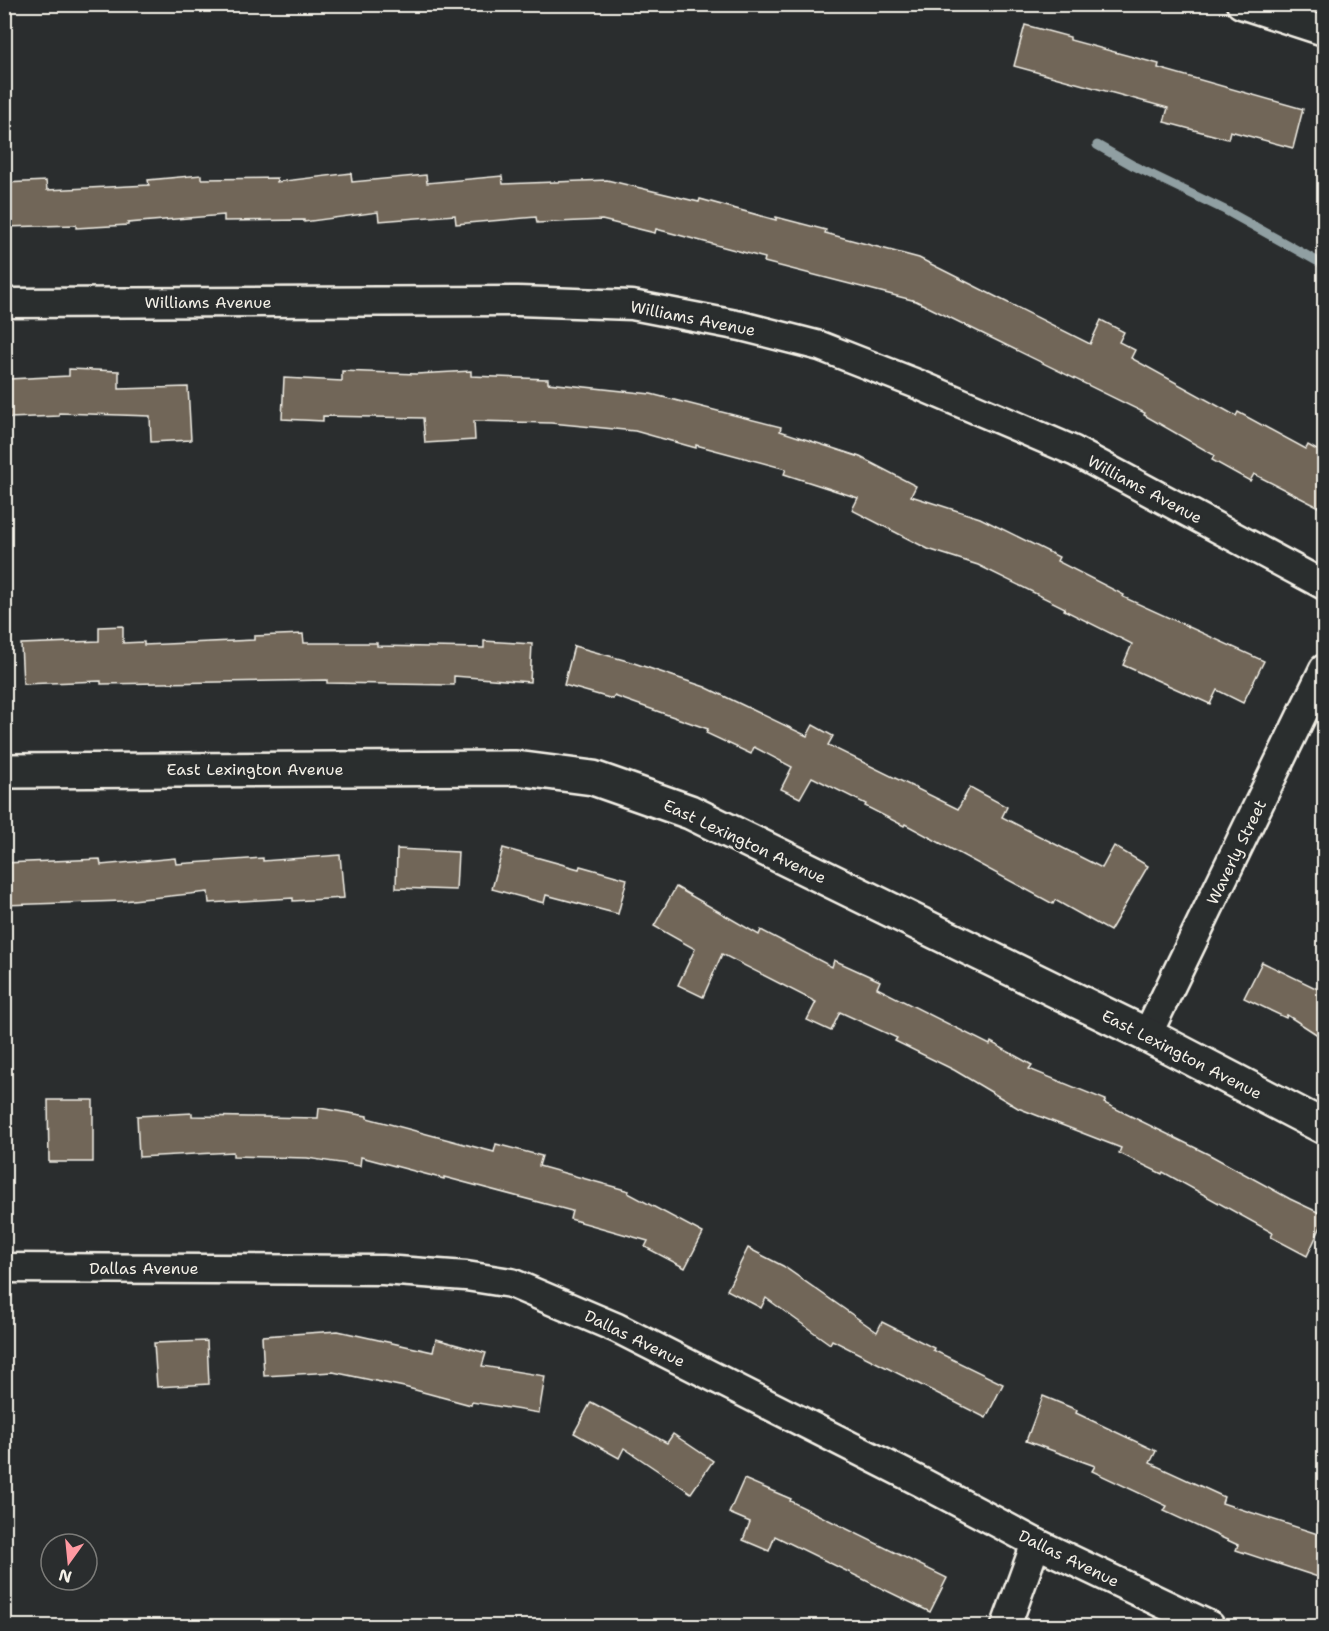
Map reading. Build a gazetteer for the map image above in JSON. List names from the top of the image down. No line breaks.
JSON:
{"streets":{"main road":["East Lexington Avenue"],"street":["Williams Avenue","Waverly Street","Dallas Avenue"]},"crossings":[["East Lexington Avenue","Waverly Street"]],"north":"bottom"}
